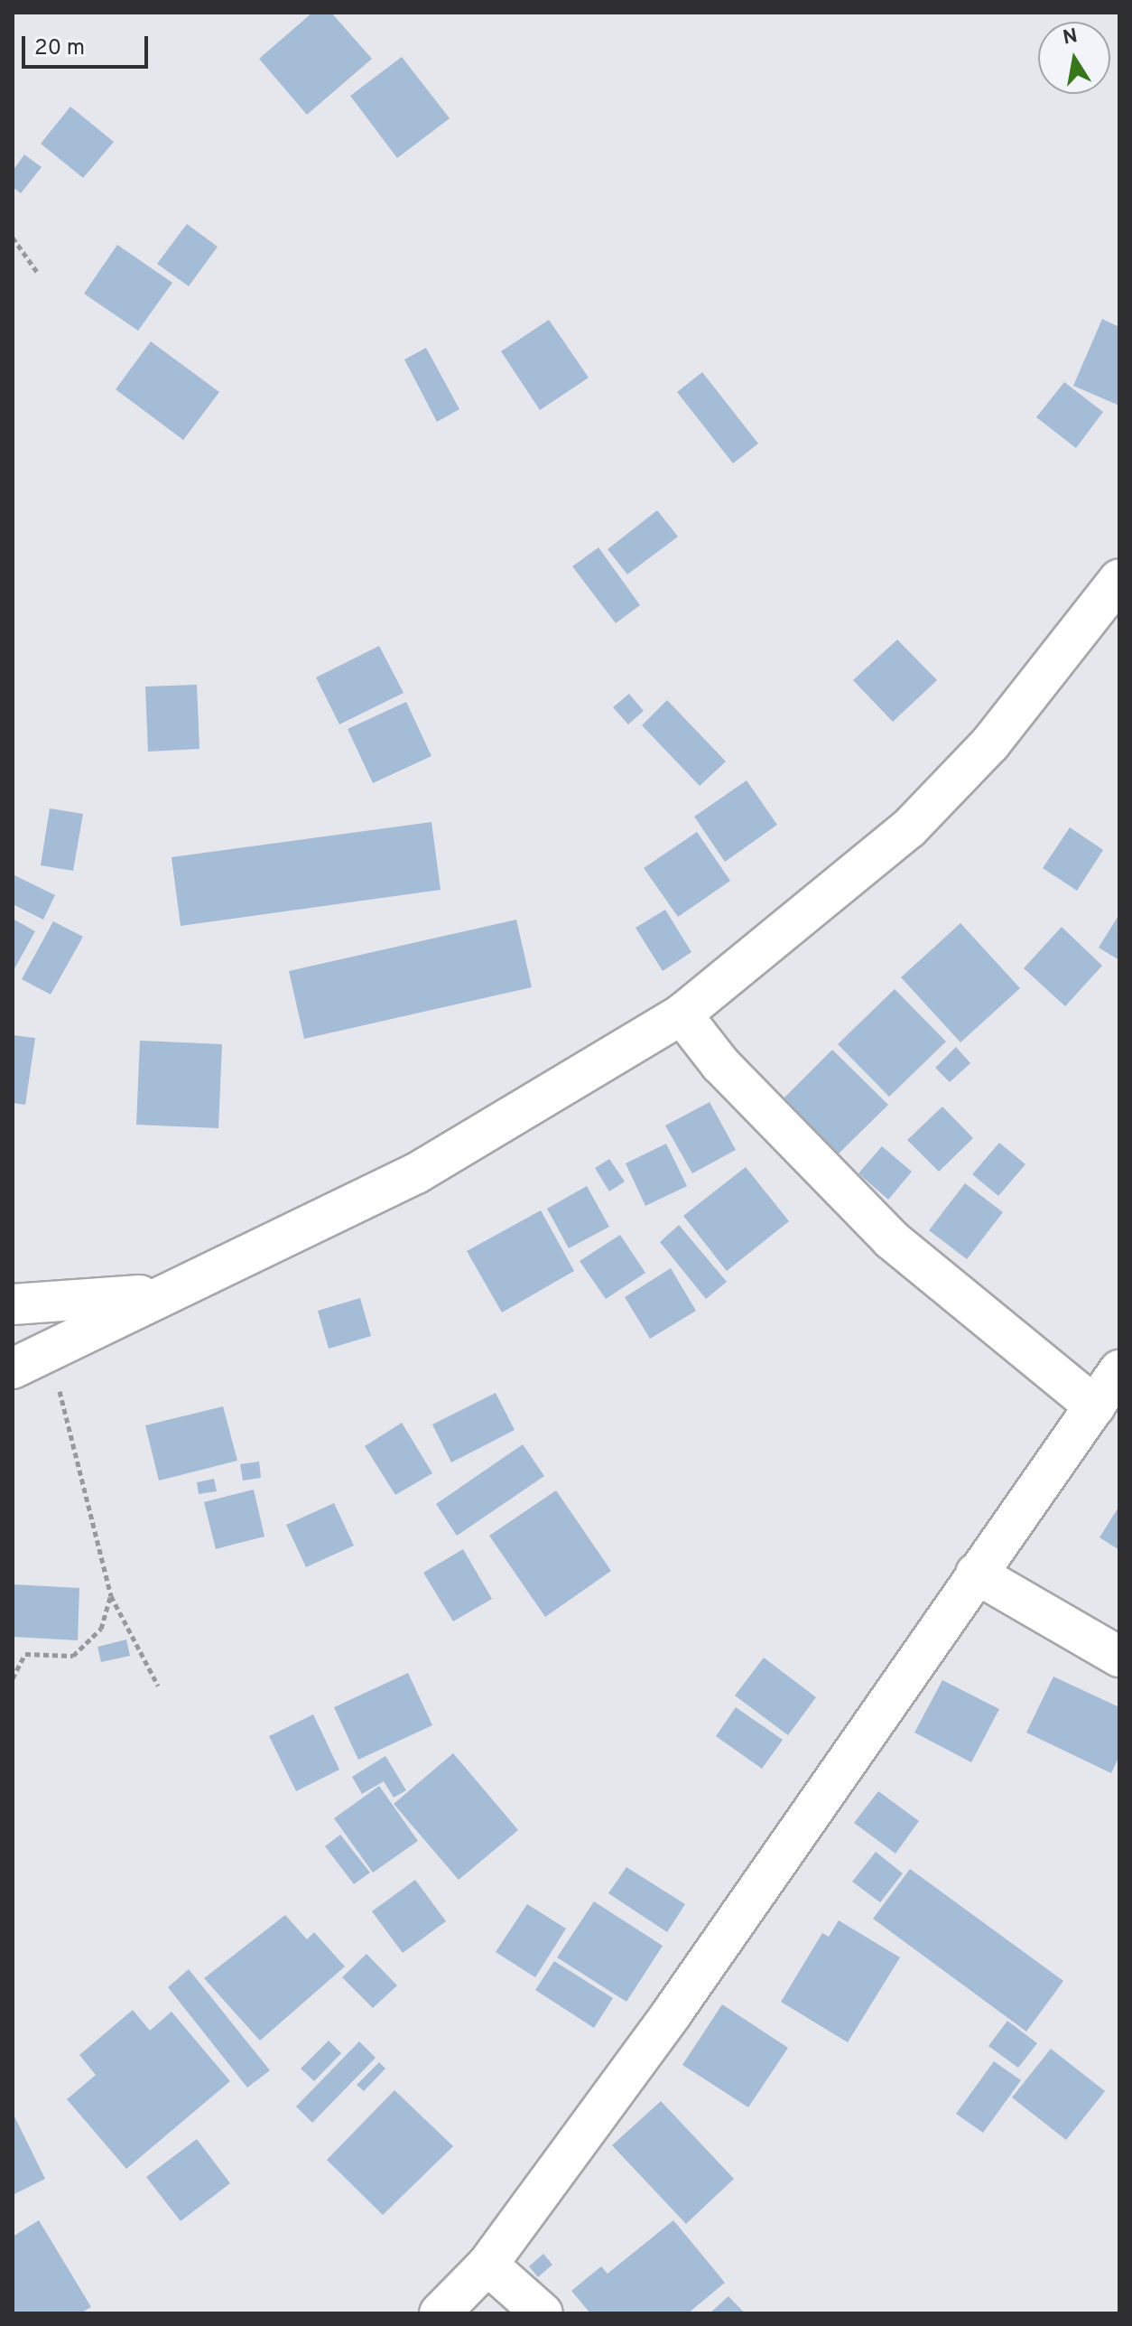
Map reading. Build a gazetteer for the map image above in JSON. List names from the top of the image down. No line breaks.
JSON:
{"scale_bar":"20 m","north":"top"}
